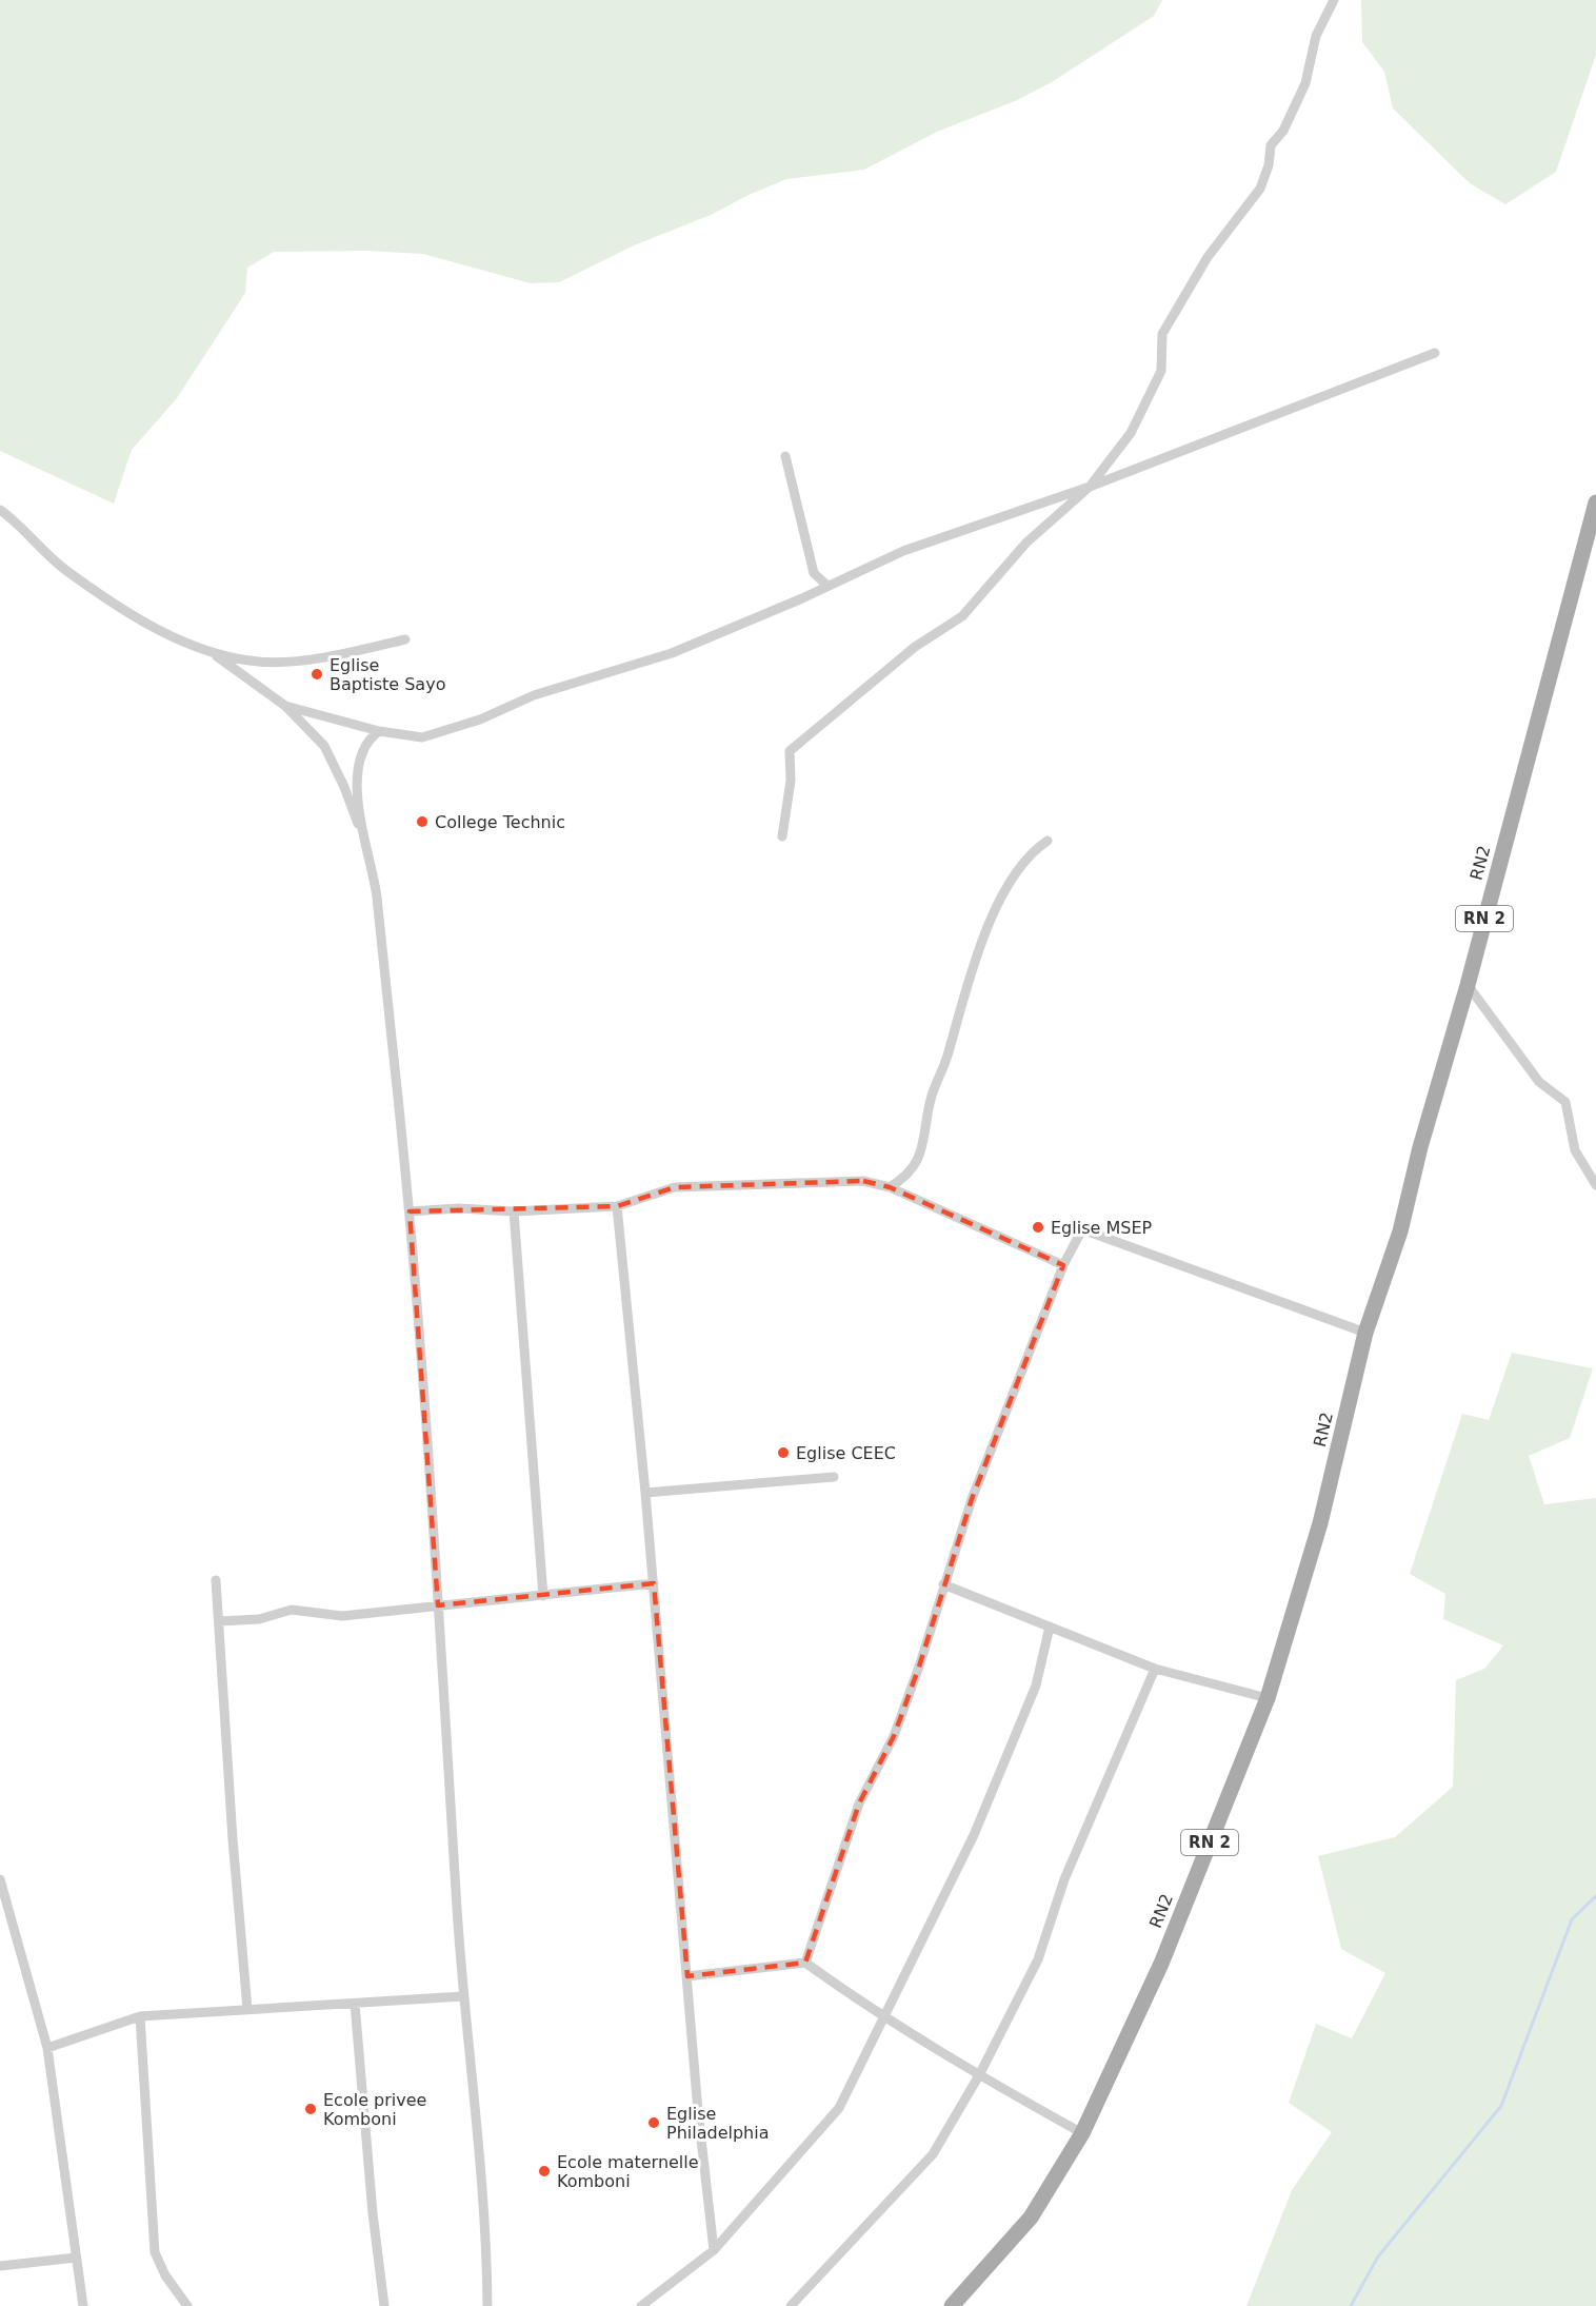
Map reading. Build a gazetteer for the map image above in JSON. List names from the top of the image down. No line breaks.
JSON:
{"streets":{"main road":["RN2","RN 2"]},"places":["Eglise Baptiste Sayo","College Technic","Eglise MSEP","Eglise CEEC","Ecole privee Komboni","Eglise Philadelphia","Ecole maternelle Komboni"]}
